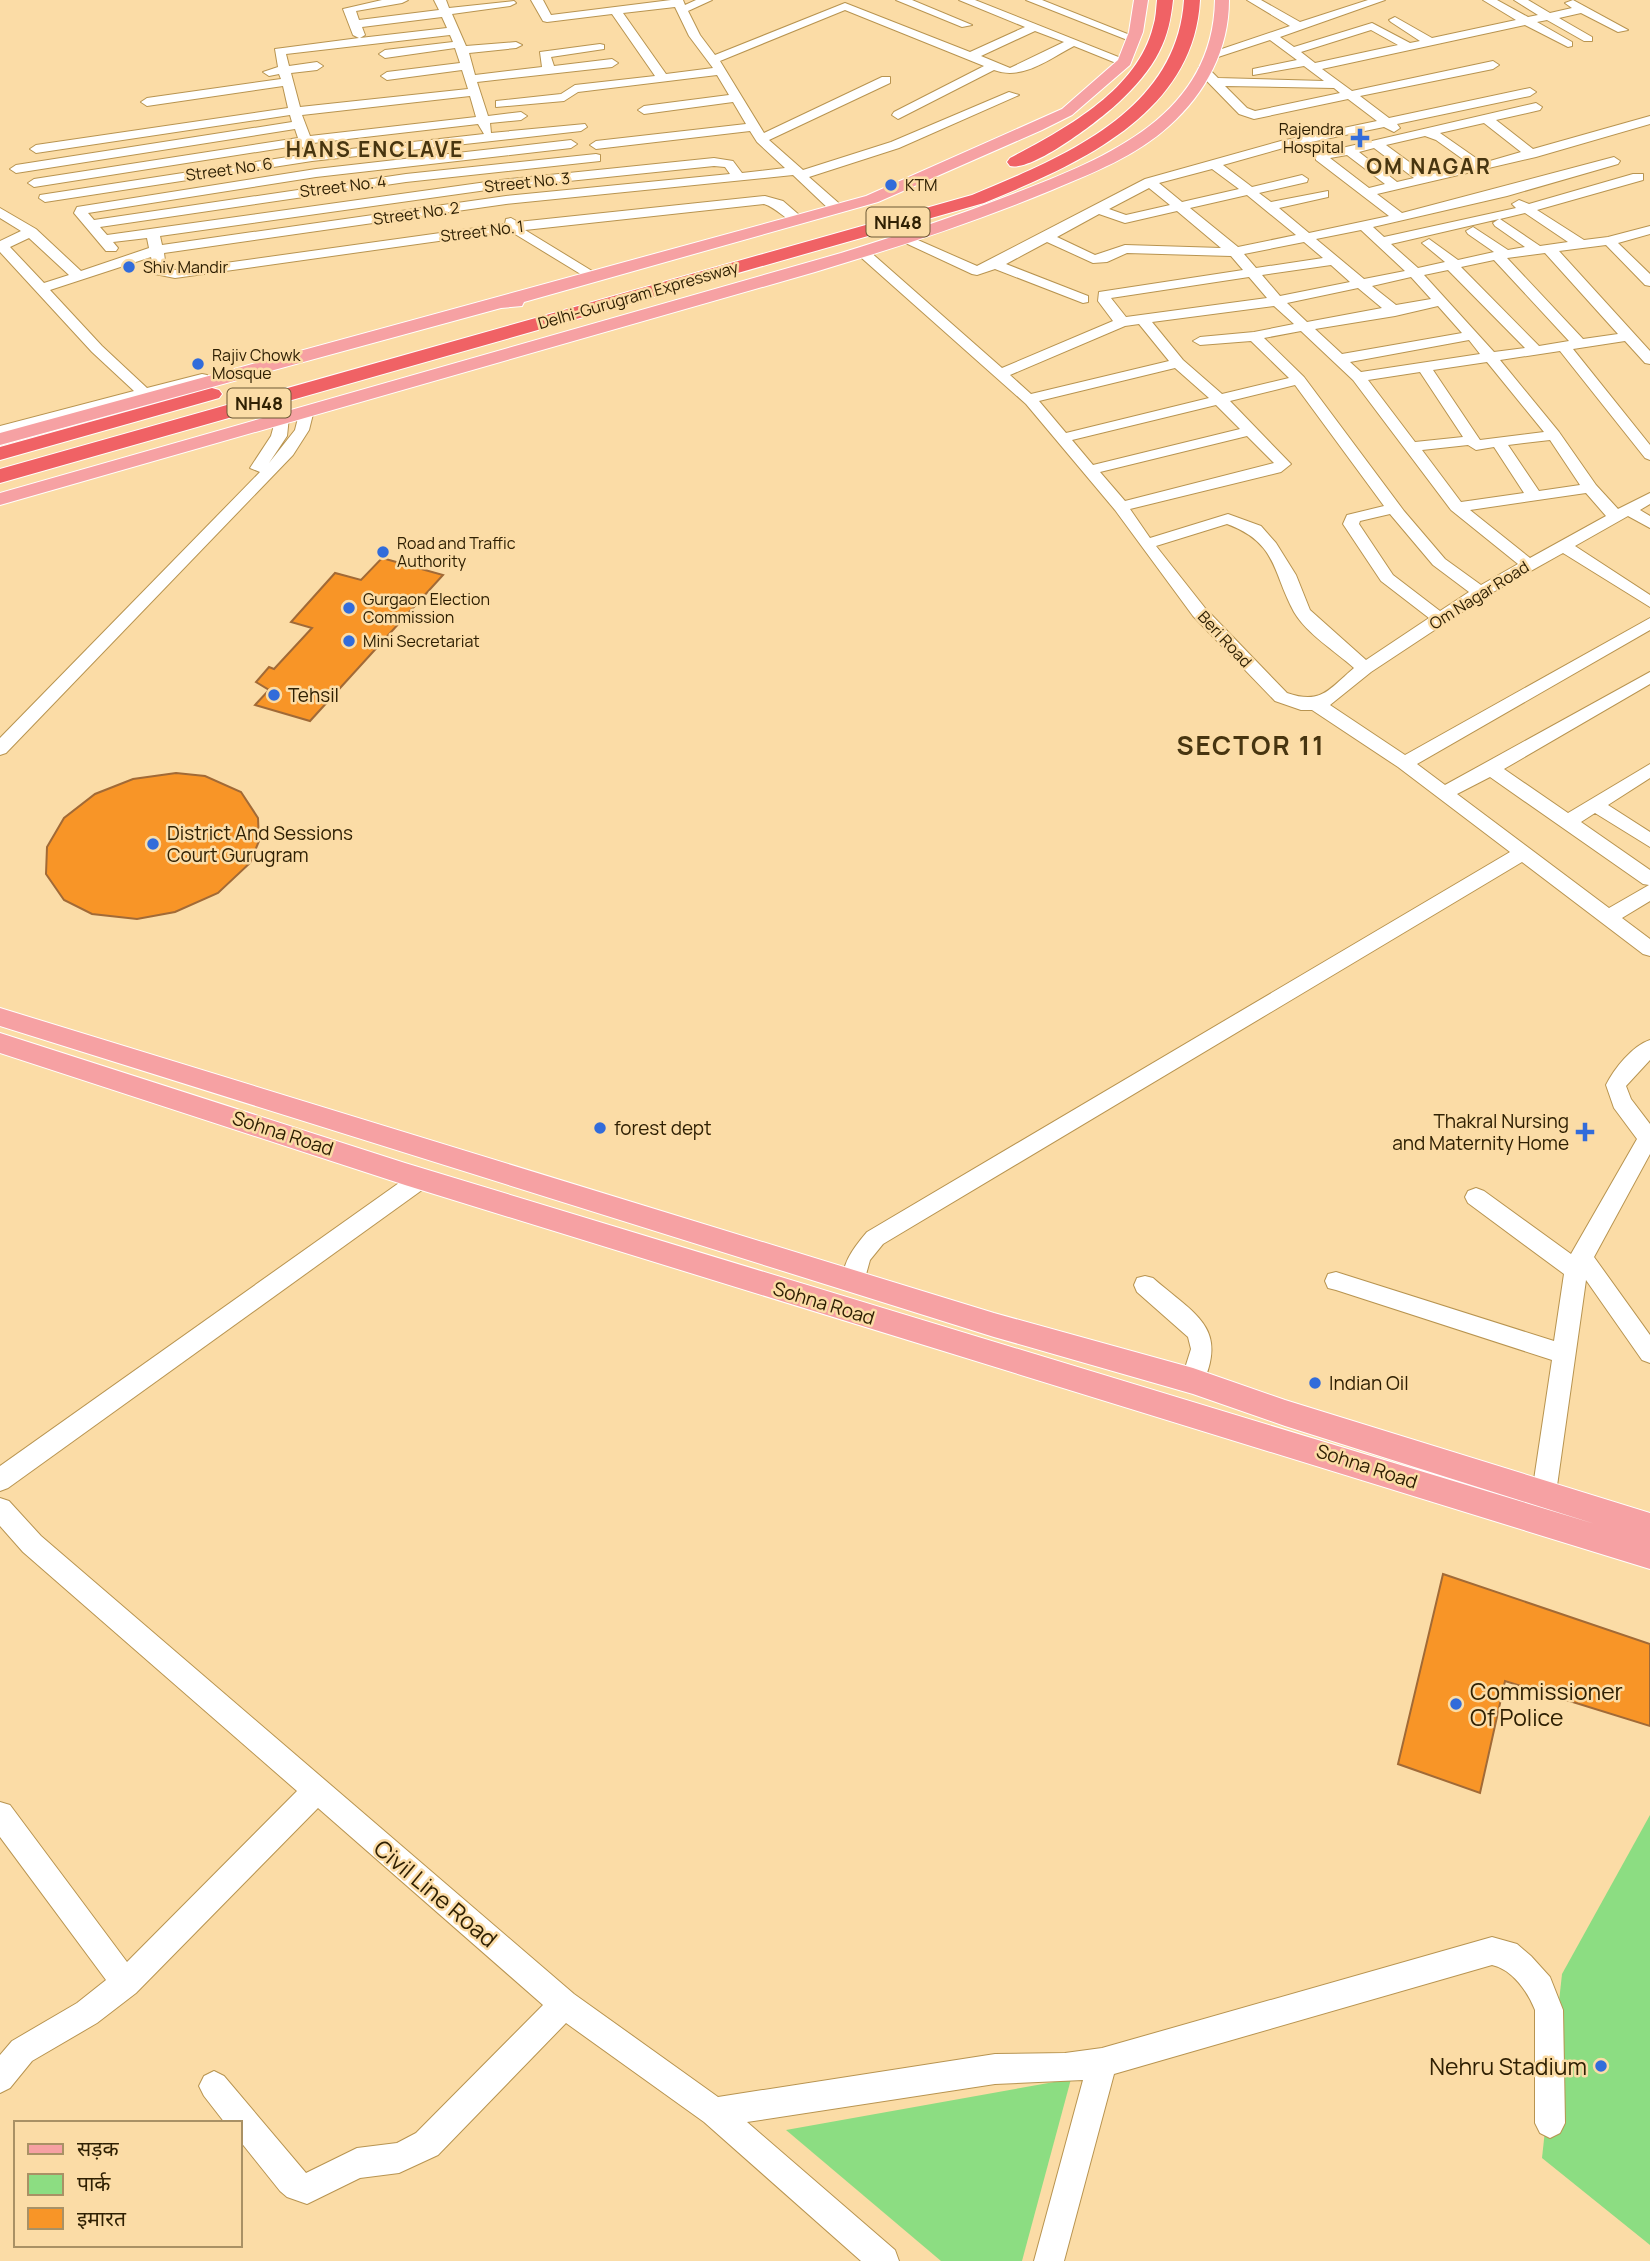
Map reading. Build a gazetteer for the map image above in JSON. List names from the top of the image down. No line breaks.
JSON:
{"streets":{"highway":["NH48","Delhi-Gurugram Expressway"],"main road":["Sohna Road"],"street":["Street No. 6","Street No. 3","Street No. 4","Street No. 2","Street No. 1","Om Nagar Road","Beri Road","Civil Line Road"]},"crossings":[["Street No. 3","Street No. 2"],["Street No. 2","Street No. 1"],["Om Nagar Road","Beri Road"]],"districts":["HANS ENCLAVE","OM NAGAR","SECTOR 11"],"places":{"health":["Rajendra Hospital","Thakral Nursing and Maternity Home"],"other":["KTM","Shiv Mandir","Rajiv Chowk Mosque","Road and Traffic Authority","Gurgaon Election Commission","Mini Secretariat","Tehsil","District And Sessions Court Gurugram","forest dept","Indian Oil","Commissioner Of Police","Nehru Stadium"]},"legend":["सड़क","पार्क","इमारत"]}
